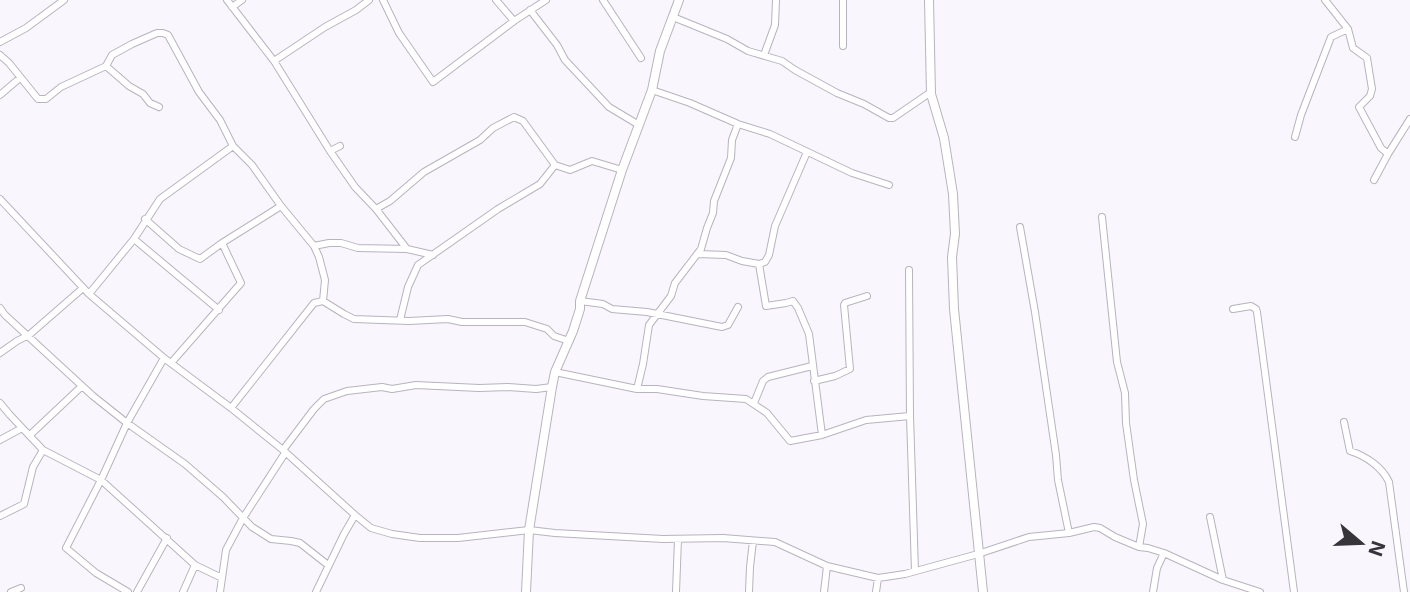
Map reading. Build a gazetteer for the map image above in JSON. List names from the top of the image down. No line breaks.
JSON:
{"north":"right"}
